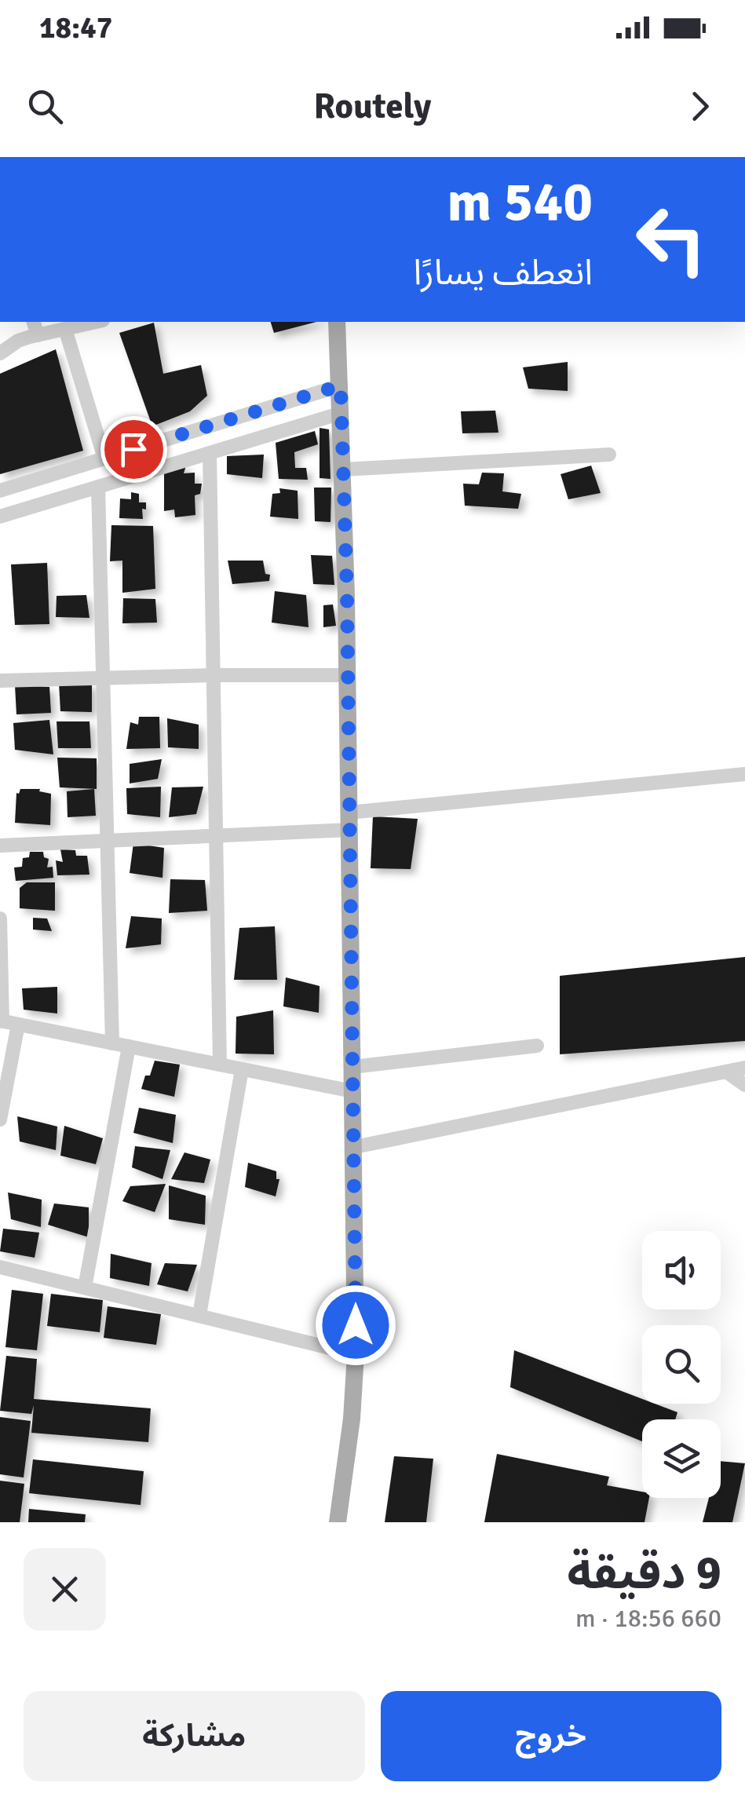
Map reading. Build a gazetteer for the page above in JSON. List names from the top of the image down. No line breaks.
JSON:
{"page":{"status":"18:47","header":"Routely","turn":["540 m","انعطف يسارًا"],"heading":["9 دقيقة","660 m · 18:56"],"buttons":["خروج","مشاركة"]}}
